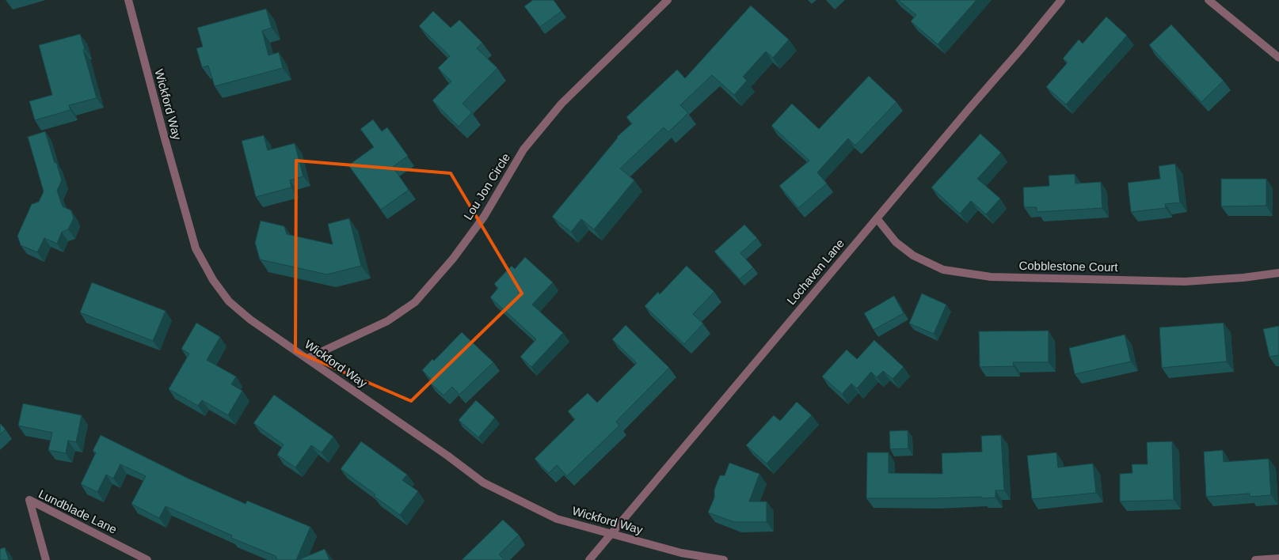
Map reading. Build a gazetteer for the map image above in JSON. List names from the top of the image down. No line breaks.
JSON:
{"streets":{"street":["Wickford Way","Lou Jon Circle","Cobblestone Court","Lochaven Lane","Lundblade Lane"]},"crossings":[["Wickford Way","Lou Jon Circle"],["Wickford Way","Lochaven Lane"],["Cobblestone Court","Lochaven Lane"]]}
